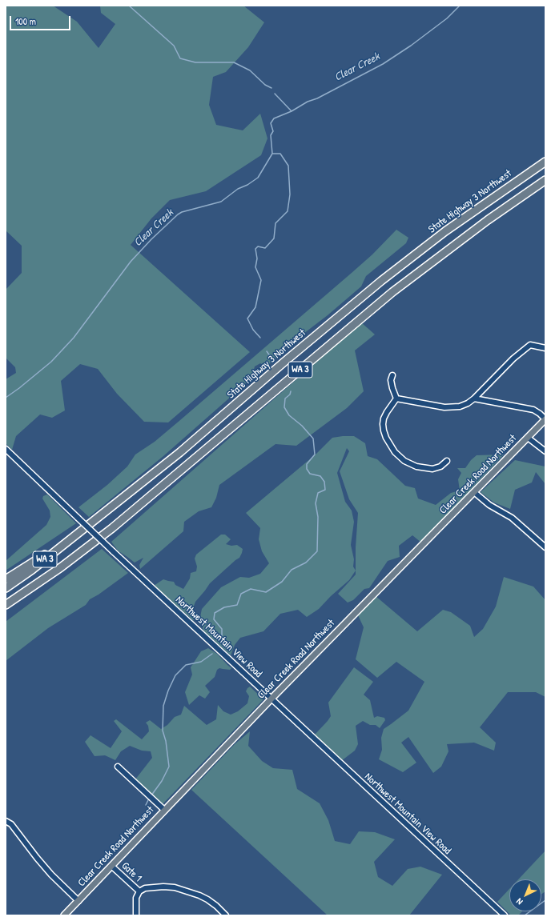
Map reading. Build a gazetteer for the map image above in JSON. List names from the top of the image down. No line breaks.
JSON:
{"streets":{"highway":["State Highway 3 Northwest","WA 3"],"main road":["Clear Creek Road Northwest"],"street":["Northwest Mountain View Road","Gate 1"]},"crossings":[["Clear Creek Road Northwest","Northwest Mountain View Road"],["Clear Creek Road Northwest","Gate 1"]],"water":["Clear Creek"],"scale_bar":"100 m","north":"bottom left"}
